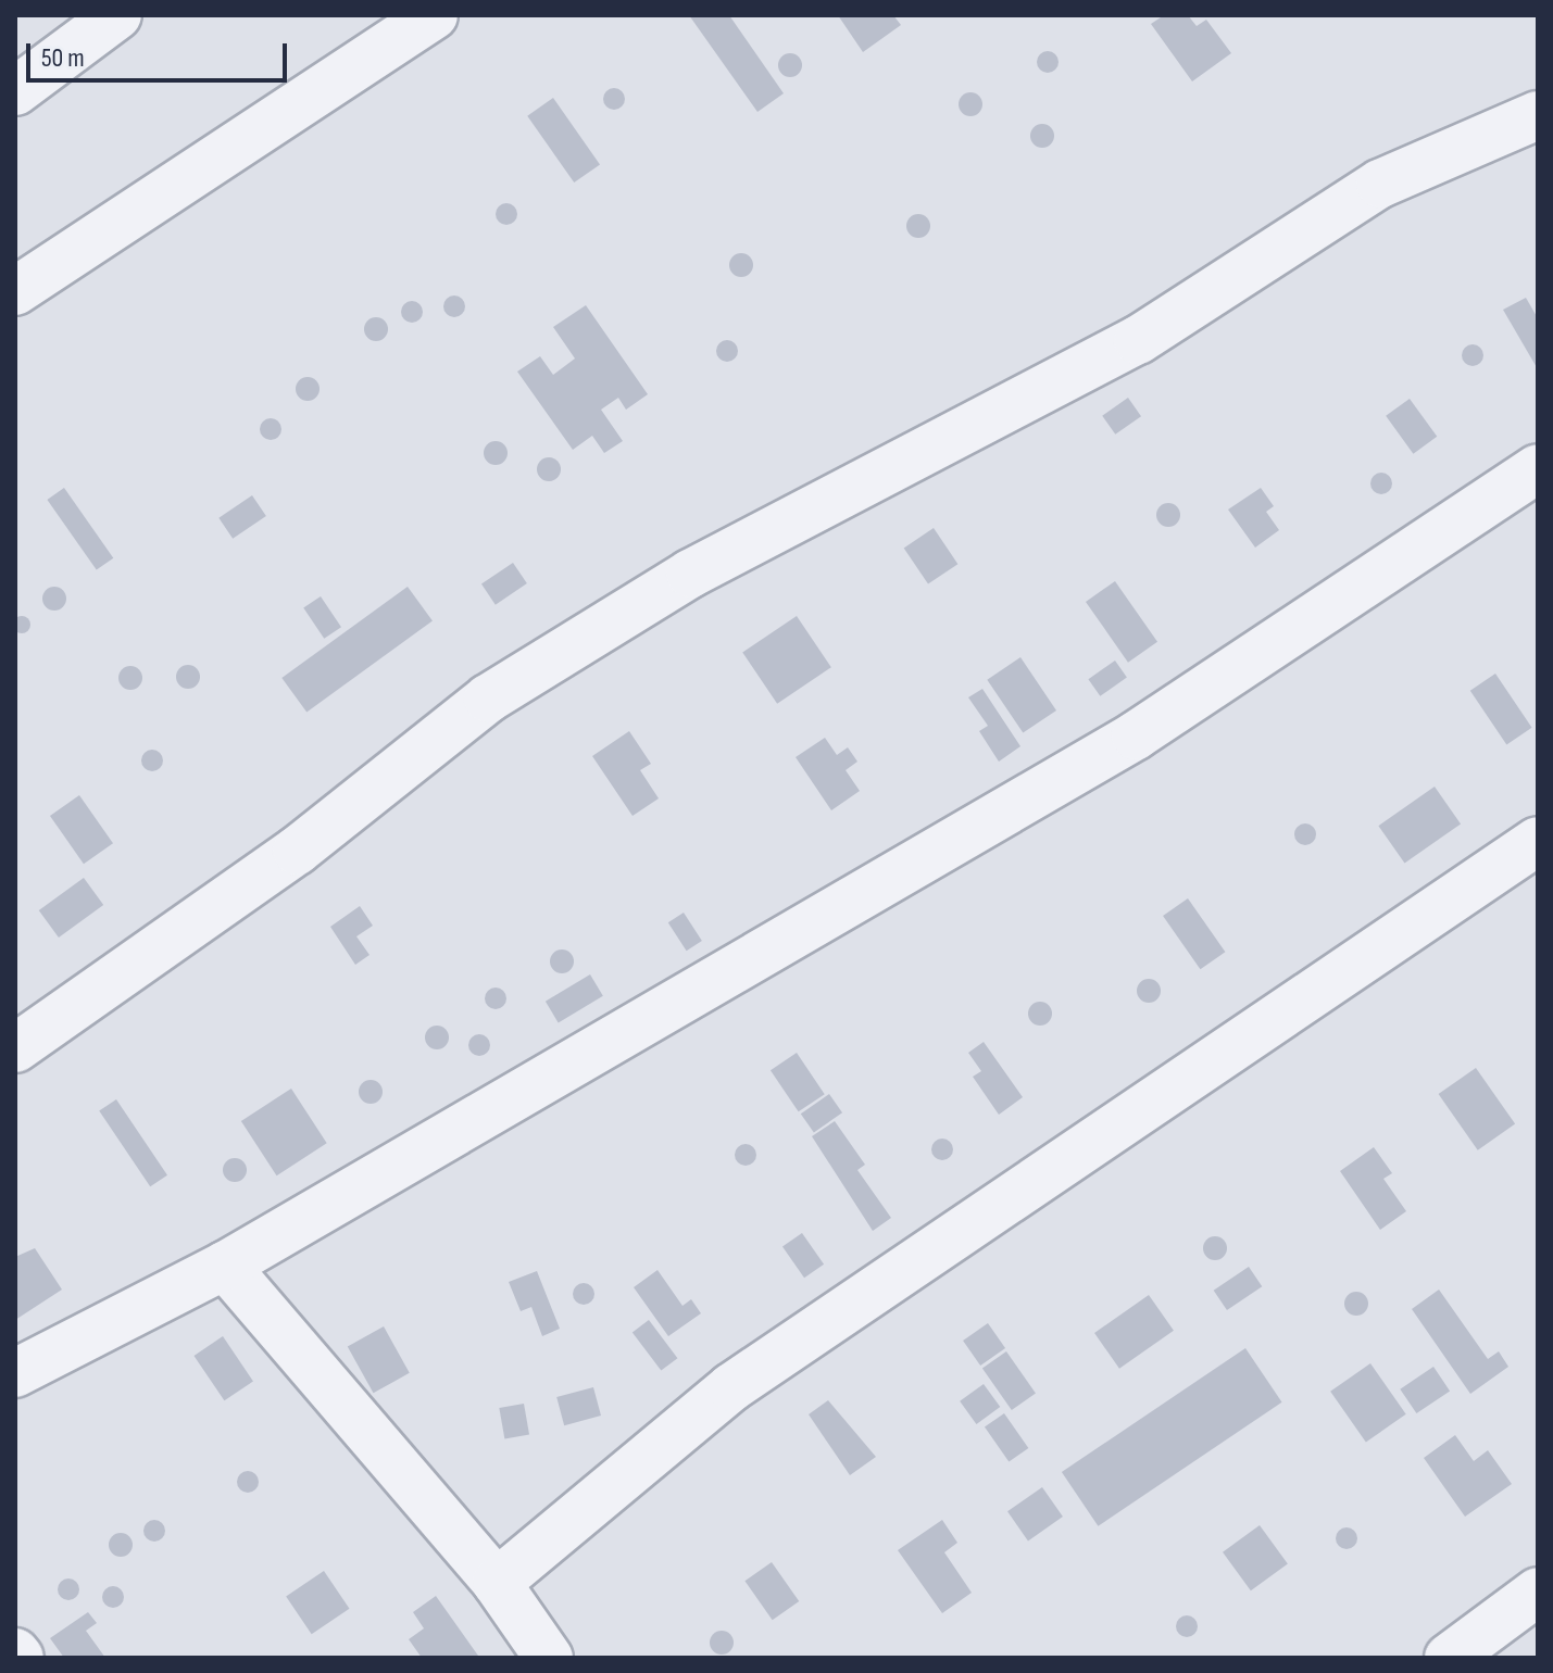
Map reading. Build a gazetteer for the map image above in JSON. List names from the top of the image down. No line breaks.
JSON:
{"scale_bar":"50 m"}
